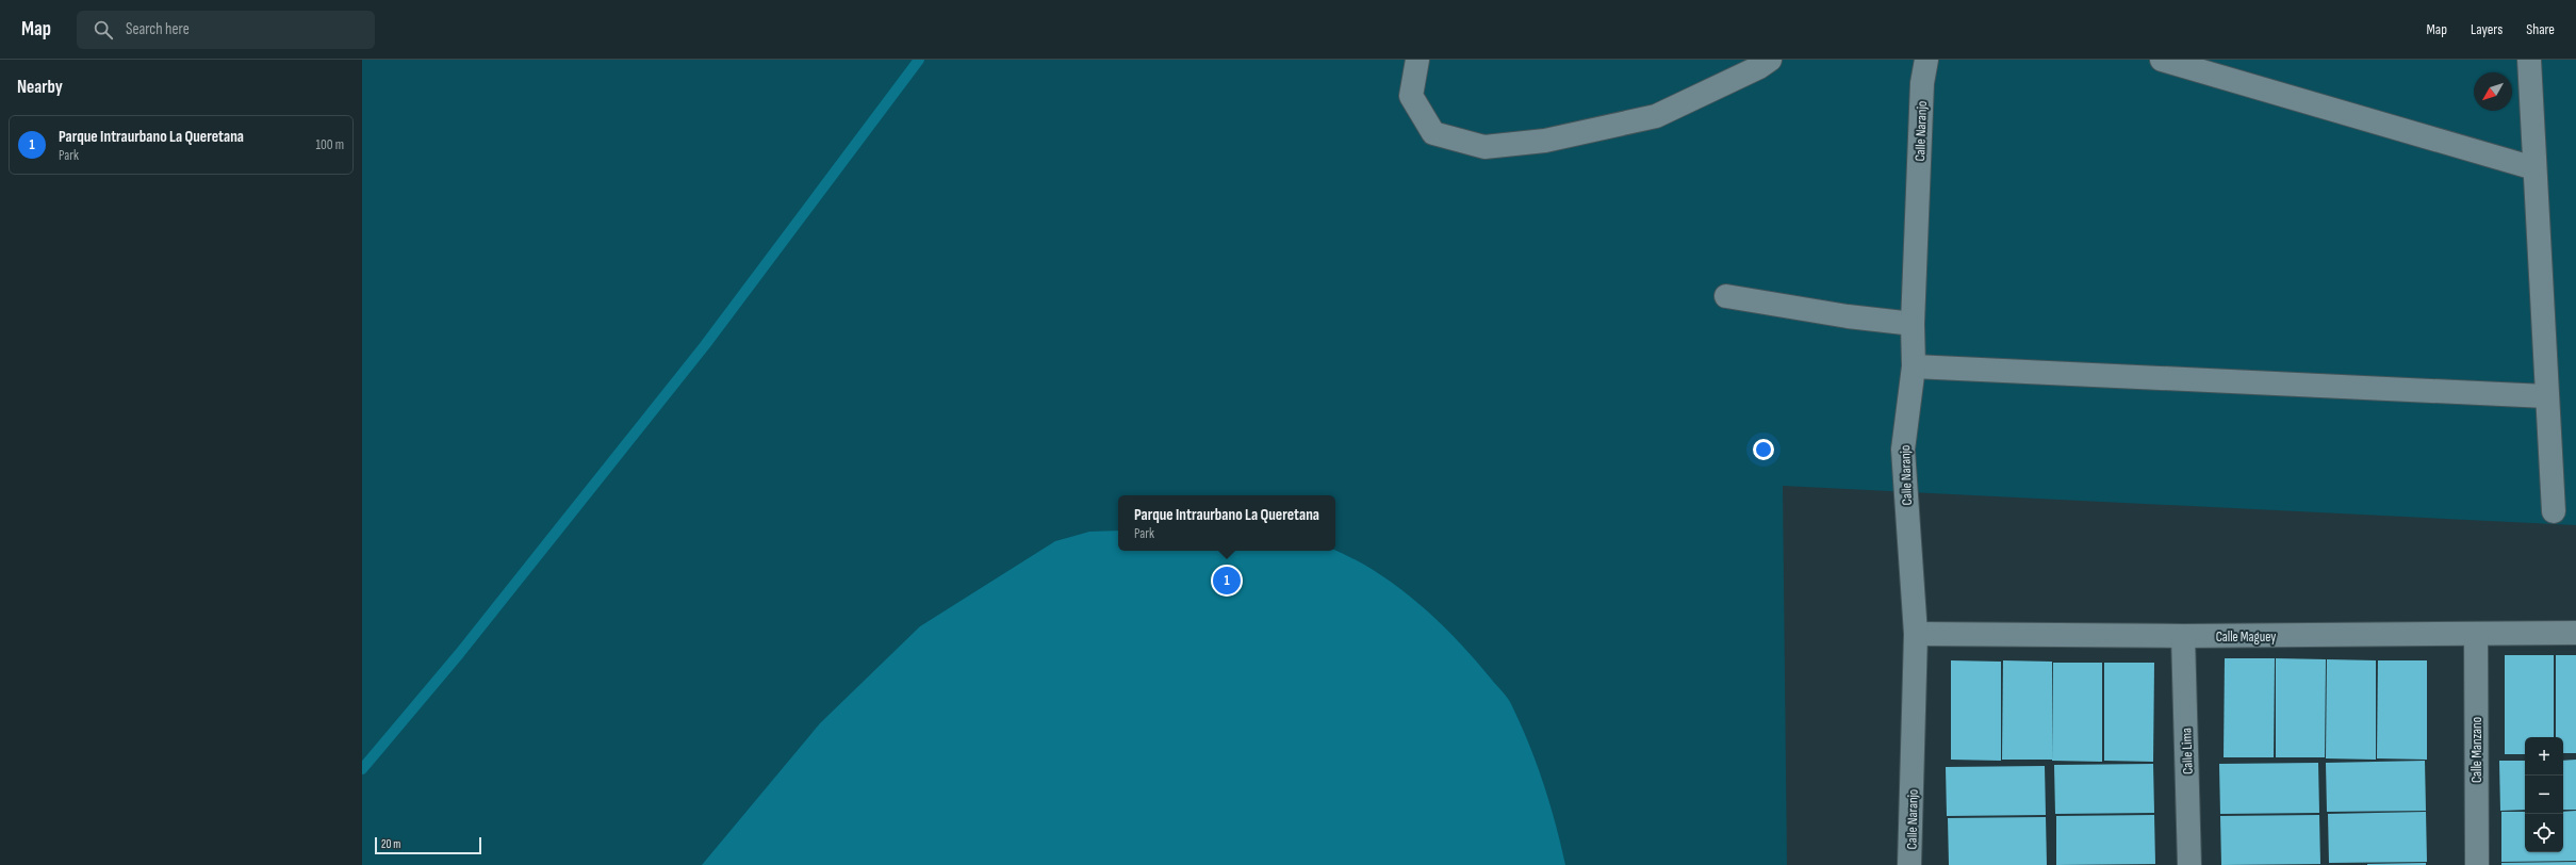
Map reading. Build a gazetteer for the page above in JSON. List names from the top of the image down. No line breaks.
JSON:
{"streets":{"street":["Calle Naranjo","Calle Maguey","Calle Manzano","Calle Lima"]},"crossings":[["Calle Naranjo","Calle Maguey"],["Calle Maguey","Calle Manzano"],["Calle Maguey","Calle Lima"]],"scale_bar":"20 m","north":"bottom left","page":{"header":"Map","search":"Search here","nav":["Map","Layers","Share"],"heading":"Nearby","list":[{"mark":"1","name":"Parque Intraurbano La Queretana","note":"Park","value":"100 m"}],"popup":["Parque Intraurbano La Queretana","Park"],"pins":"1","map_buttons":["+","−"],"scale":"20 m"}}
